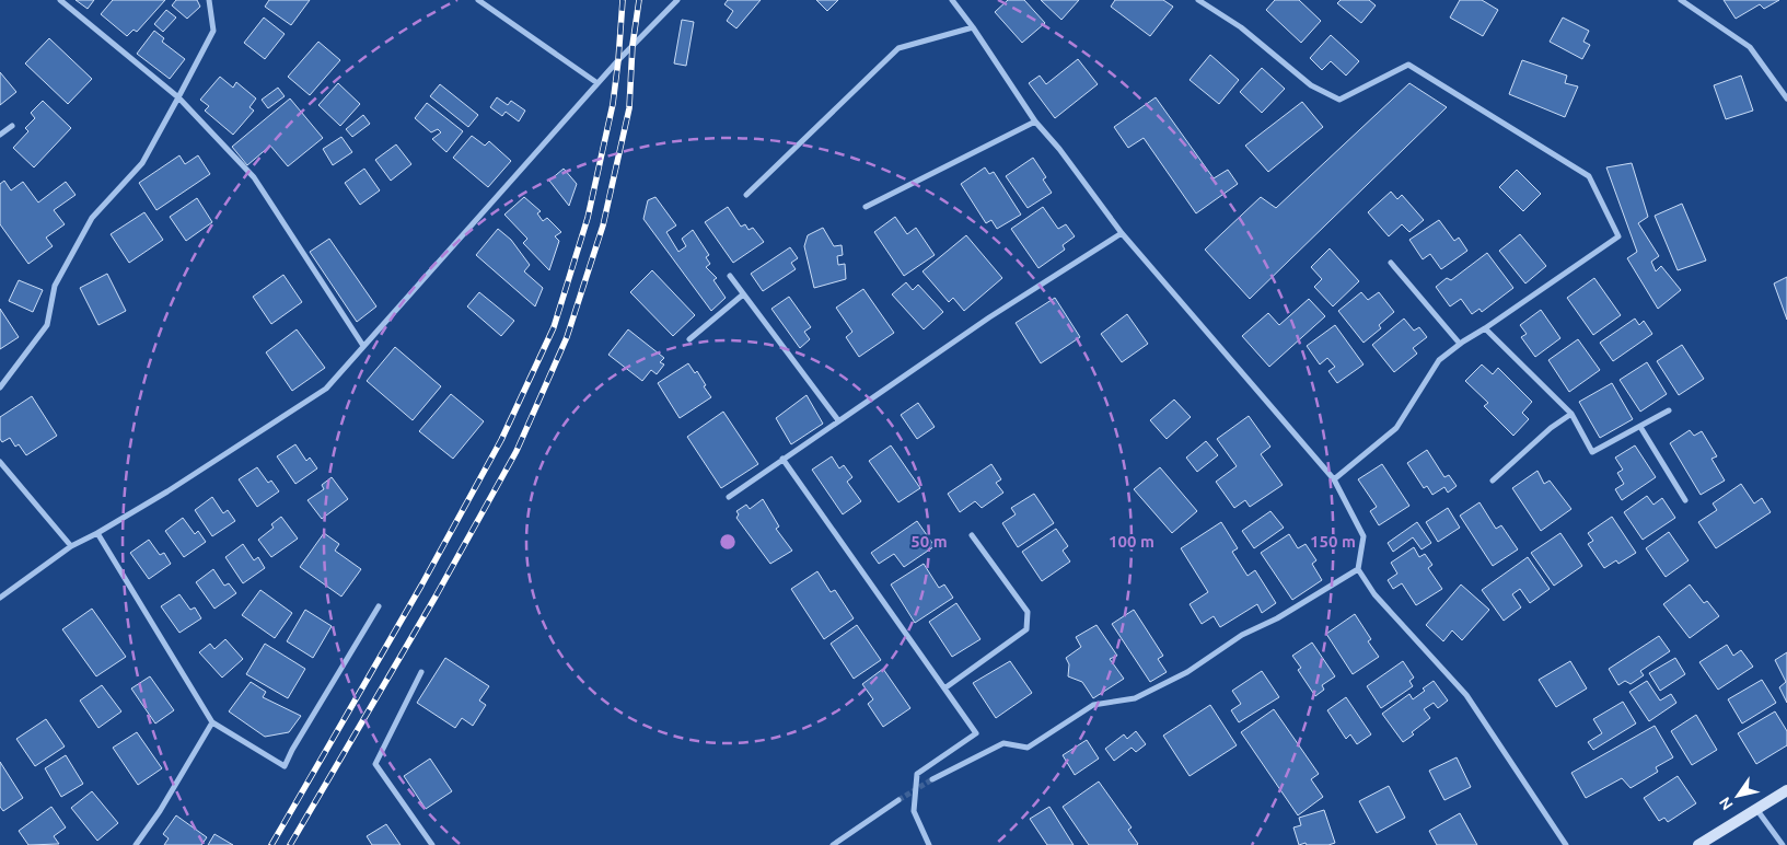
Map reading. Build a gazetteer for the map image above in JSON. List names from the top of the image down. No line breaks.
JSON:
{"north":"bottom left","rings":["50 m","100 m","150 m"]}
